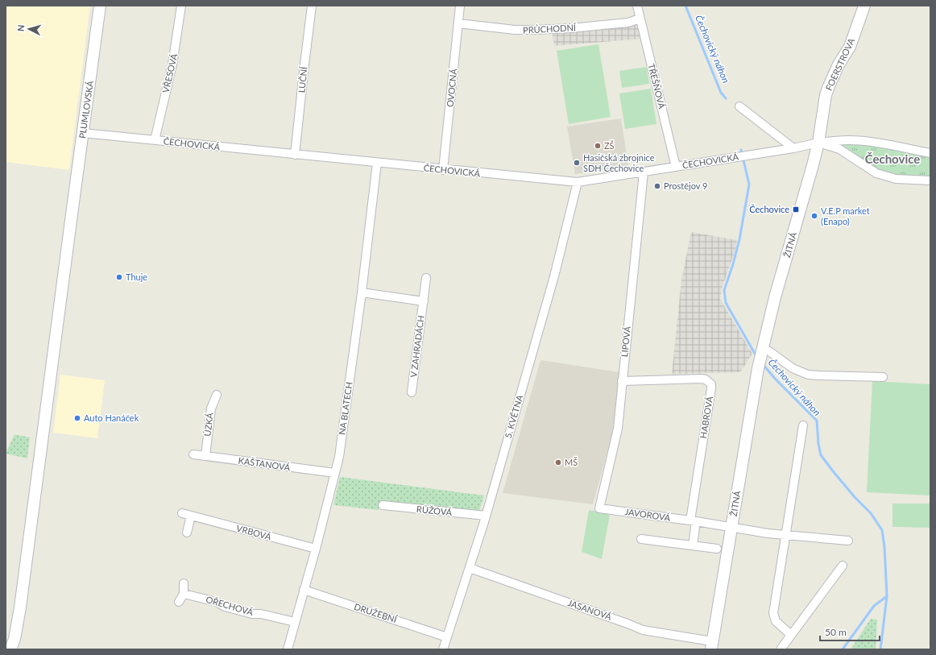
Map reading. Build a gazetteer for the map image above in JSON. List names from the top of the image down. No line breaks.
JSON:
{"streets":{"street":["PRŮCHODNÍ","FOERSTROVA","VŘESOVÁ","LUČNÍ","TŘEŠŇOVÁ","OVOCNÁ","PLUMLOVSKÁ","ČECHOVICKÁ","ŽITNÁ","LIPOVÁ","V ZAHRADÁCH","NA BLATECH","5. KVĚTNA","HABROVÁ","ÚZKÁ","KAŠTANOVÁ","RŮŽOVÁ","JAVOROVÁ","VRBOVÁ","OŘECHOVÁ","JASANOVÁ","DRUŽEBNÍ"]},"crossings":[["PRŮCHODNÍ","TŘEŠŇOVÁ"],["PRŮCHODNÍ","OVOCNÁ"],["FOERSTROVA","ČECHOVICKÁ"],["FOERSTROVA","ŽITNÁ"],["VŘESOVÁ","ČECHOVICKÁ"],["LUČNÍ","ČECHOVICKÁ"],["TŘEŠŇOVÁ","ČECHOVICKÁ"],["OVOCNÁ","ČECHOVICKÁ"],["PLUMLOVSKÁ","ČECHOVICKÁ"],["ČECHOVICKÁ","ŽITNÁ"],["ČECHOVICKÁ","LIPOVÁ"],["ČECHOVICKÁ","NA BLATECH"],["ČECHOVICKÁ","5. KVĚTNA"],["ŽITNÁ","JAVOROVÁ"],["ŽITNÁ","JASANOVÁ"],["LIPOVÁ","HABROVÁ"],["LIPOVÁ","JAVOROVÁ"],["NA BLATECH","KAŠTANOVÁ"],["NA BLATECH","VRBOVÁ"],["NA BLATECH","OŘECHOVÁ"],["NA BLATECH","DRUŽEBNÍ"],["5. KVĚTNA","RŮŽOVÁ"],["5. KVĚTNA","JASANOVÁ"],["5. KVĚTNA","DRUŽEBNÍ"],["HABROVÁ","JAVOROVÁ"],["ÚZKÁ","KAŠTANOVÁ"]],"districts":["Čechovice"],"water":["Čechovický náhon"],"places":{"other":["ZŠ","Hasičská zbrojnice SDH Čechovice","Prostějov 9","V.E.P market (Enapo)","Thuje","Auto Hanáček","MŠ"],"transit":["Čechovice"]},"scale_bar":"50 m","north":"left"}
